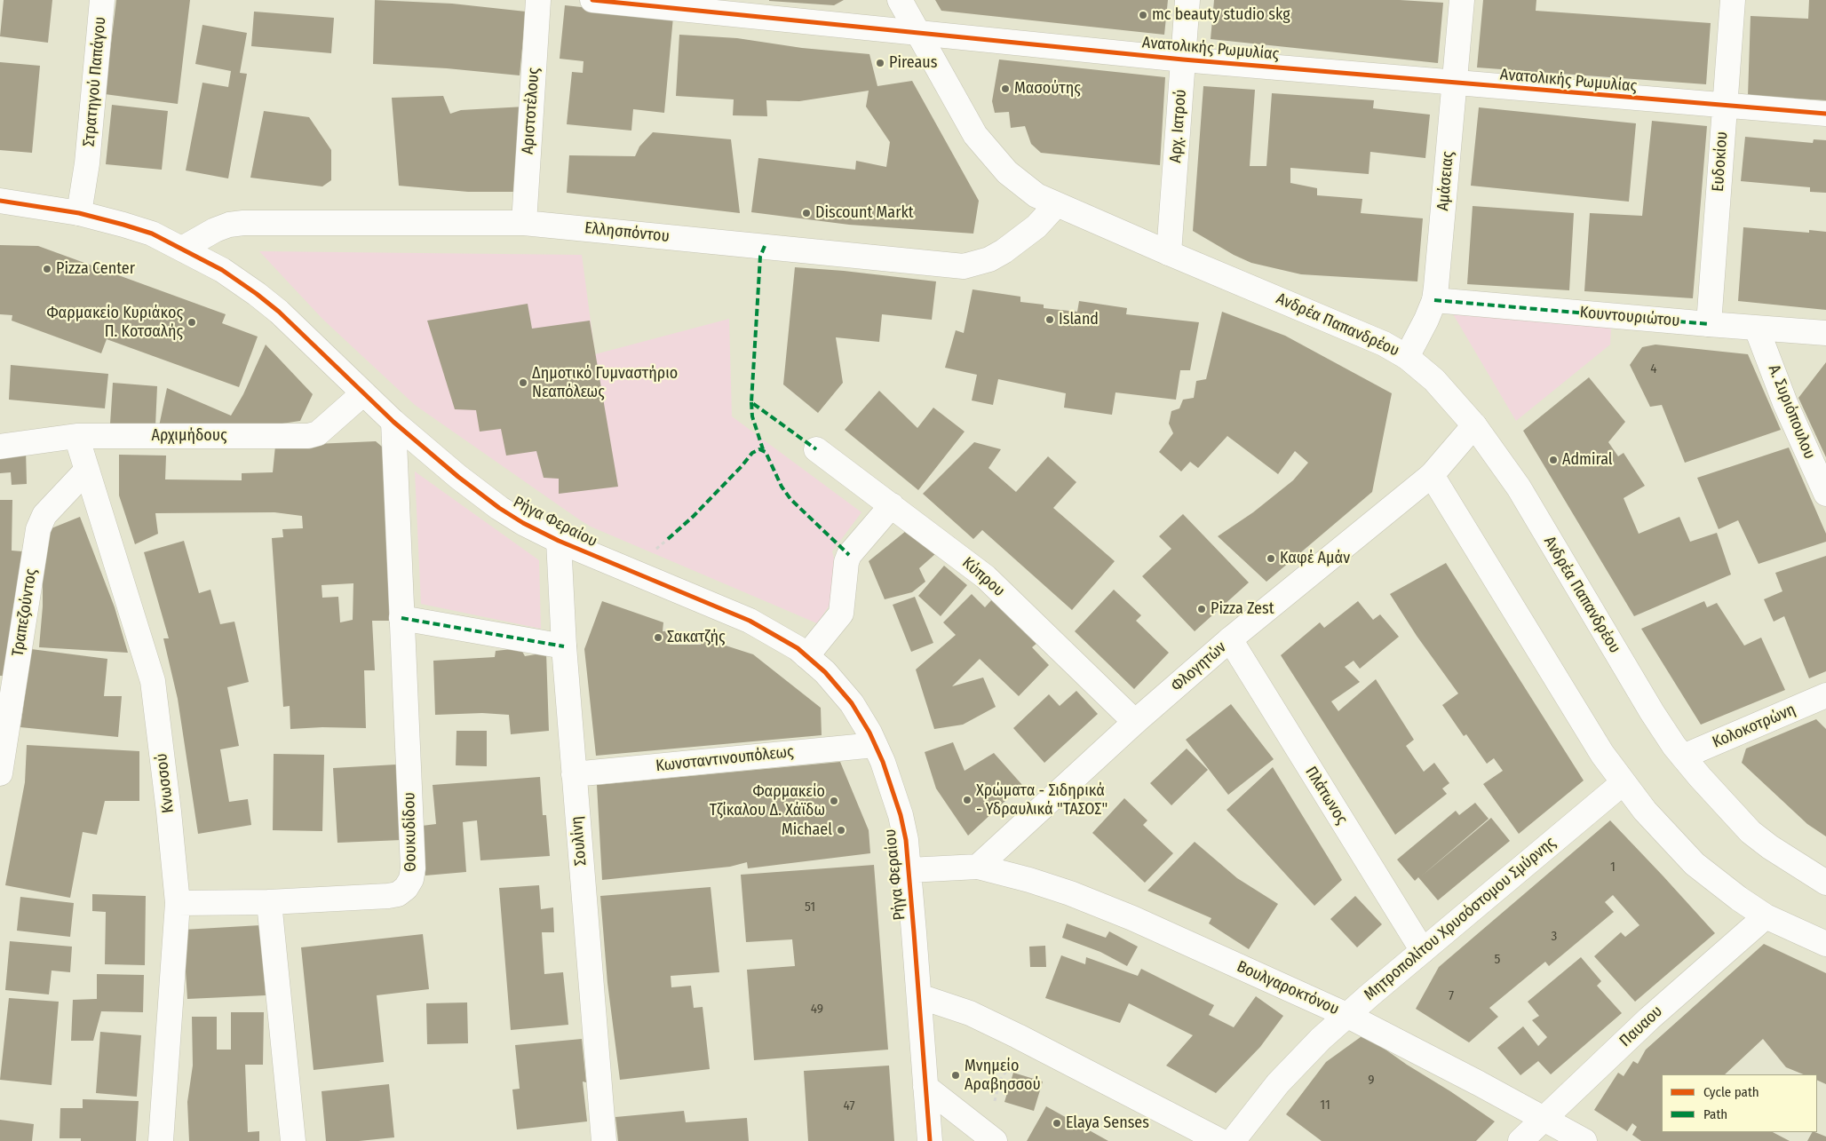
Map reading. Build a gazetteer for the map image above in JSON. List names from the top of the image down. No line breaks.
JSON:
{"streets":{"street":["Ανατολικής Ρωμυλίας","Στρατηγού Παπάγου","Αριστοτέλους","Αρχ. Ιατρού","Ευδοκίου","Αμάσειας","Ελλησπόντου","Κουντουριώτου","Ανδρέα Παπανδρέου","Α. Συριόπουλου","Αρχιμήδους","Ρήγα Φεραίου","Κύπρου","Τραπεζούντος","Φλογητών","Κολοκοτρώνη","Κωνσταντινουπόλεως","Κνωσσού","Πλάτωνος","Θουκυδίδου","Σουλίνη","Μητροπολίτου Χρυσόστομου Σμύρνης","Βουλγαροκτόνου","Παυαου"]},"crossings":[["Ανατολικής Ρωμυλίας","Αρχ. Ιατρού"],["Ανατολικής Ρωμυλίας","Ευδοκίου"],["Ανατολικής Ρωμυλίας","Αμάσειας"],["Ανατολικής Ρωμυλίας","Ανδρέα Παπανδρέου"],["Στρατηγού Παπάγου","Ρήγα Φεραίου"],["Αριστοτέλους","Ελλησπόντου"],["Αρχ. Ιατρού","Ανδρέα Παπανδρέου"],["Ευδοκίου","Κουντουριώτου"],["Αμάσειας","Κουντουριώτου"],["Αμάσειας","Ανδρέα Παπανδρέου"],["Ελλησπόντου","Ανδρέα Παπανδρέου"],["Ελλησπόντου","Ρήγα Φεραίου"],["Κουντουριώτου","Α. Συριόπουλου"],["Ανδρέα Παπανδρέου","Φλογητών"],["Ανδρέα Παπανδρέου","Κολοκοτρώνη"],["Αρχιμήδους","Ρήγα Φεραίου"],["Αρχιμήδους","Κνωσσού"],["Ρήγα Φεραίου","Κωνσταντινουπόλεως"],["Ρήγα Φεραίου","Θουκυδίδου"],["Ρήγα Φεραίου","Σουλίνη"],["Κύπρου","Φλογητών"],["Τραπεζούντος","Κνωσσού"],["Φλογητών","Πλάτωνος"],["Φλογητών","Βουλγαροκτόνου"],["Κωνσταντινουπόλεως","Σουλίνη"],["Κνωσσού","Θουκυδίδου"],["Πλάτωνος","Μητροπολίτου Χρυσόστομου Σμύρνης"],["Μητροπολίτου Χρυσόστομου Σμύρνης","Βουλγαροκτόνου"],["Βουλγαροκτόνου","Παυαου"]],"places":["mc beauty studio skg","Pireaus","Μασούτης","Discount Markt","Pizza Center","Island","Φαρμακείο Κυριάκος Π. Κοτσαλής","Δημοτικό Γυμναστήριο Νεαπόλεως","Admiral","Καφέ Αμάν","Pizza Zest","Σακατζής","Χρώματα - Σιδηρικά - Υδραυλικά \"ΤΑΣΟΣ\"","Φαρμακείο Τζίκαλου Δ. Χάϊδω","Michael","Μνημείο Αραβησσού","Elaya Senses"],"house_numbers":["4","1","51","3","5","7","49","9","11","47"],"legend":["Cycle path","Path"]}
